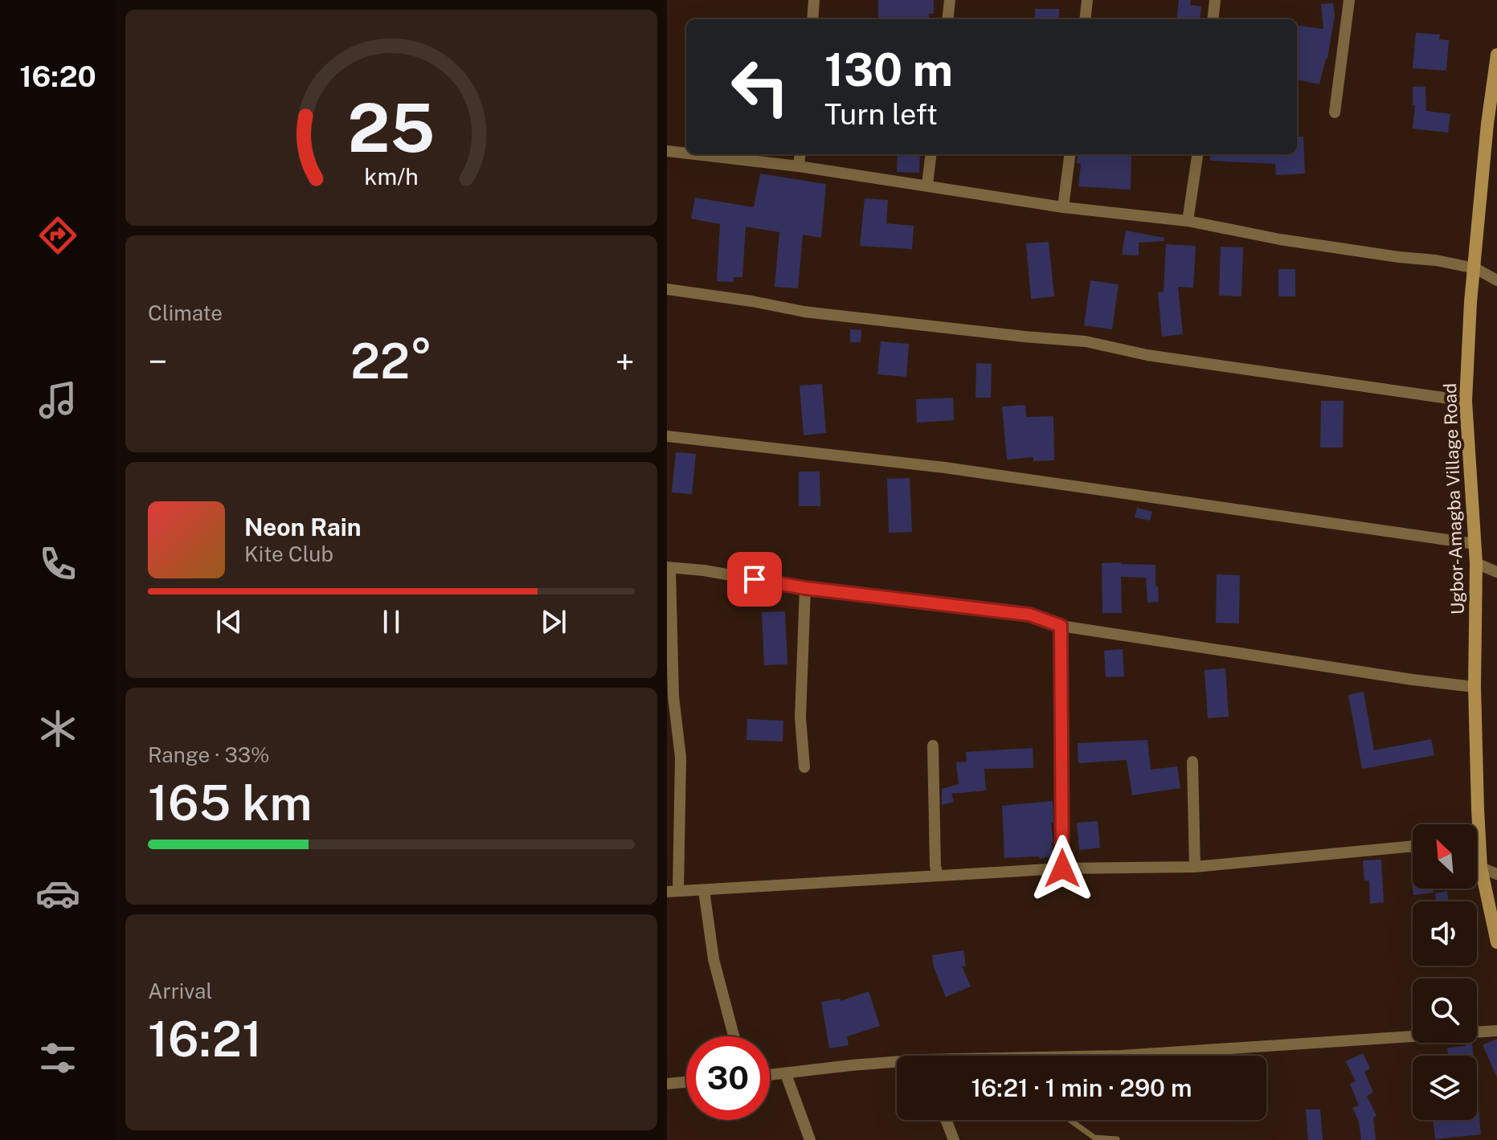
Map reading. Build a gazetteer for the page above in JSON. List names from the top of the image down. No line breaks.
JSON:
{"streets":{"street":["Ugbor-Amagba Village Road"]},"north":"top left","page":{"tabs":"16:20","turn":["130 m","Turn left"],"tile":["Climate",["Range · 33%","165 km"],["Arrival","16:21"]],"heat":["−","22°","+"],"song":["Neon Rain","Kite Club"],"limit":"30","trip":"16:21 · 1 min · 290 m","gauge":["25","km/h"]}}
